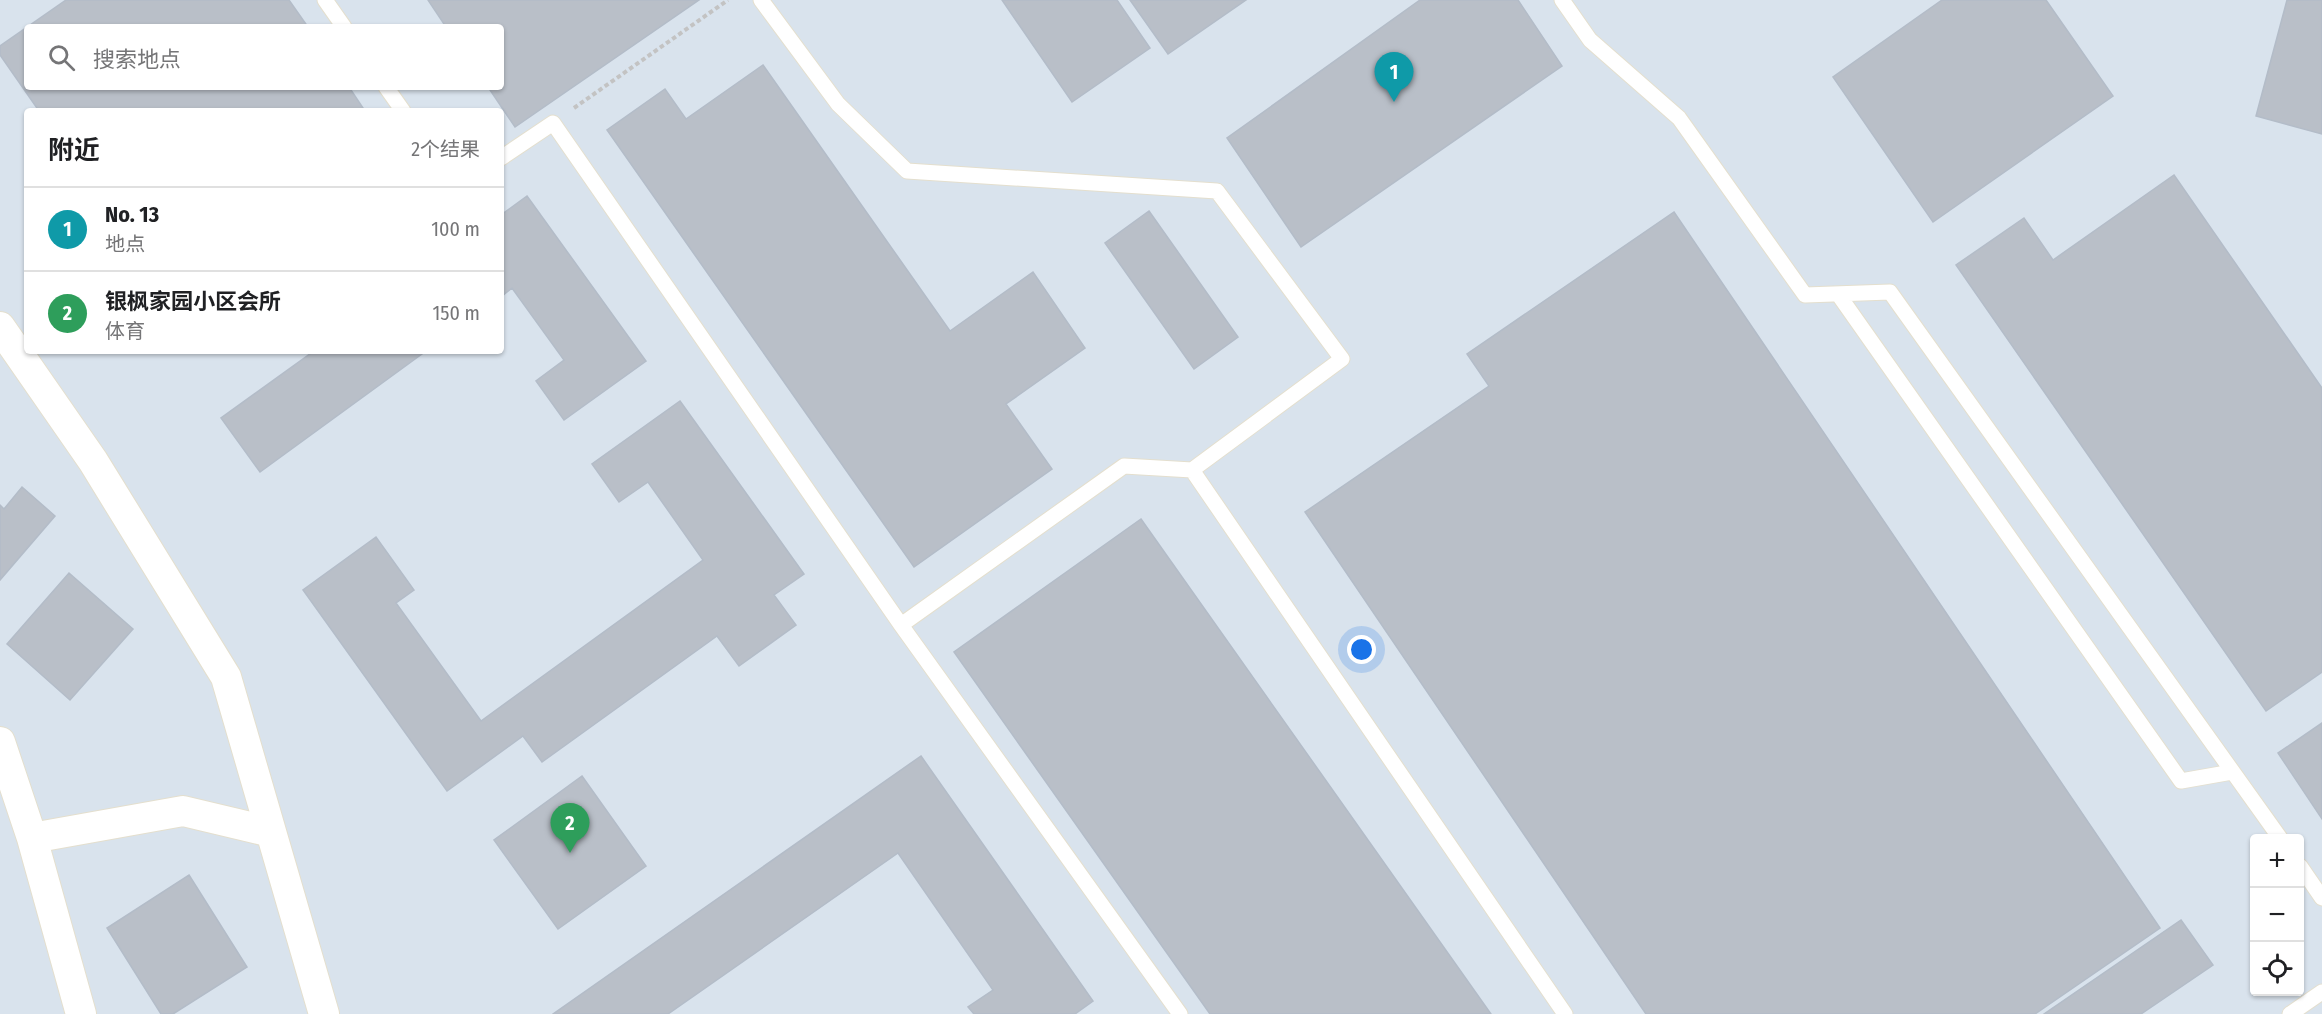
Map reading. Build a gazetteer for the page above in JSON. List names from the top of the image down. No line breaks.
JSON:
{"page":{"search":"搜索地点","pins":["1","2"],"heading":["附近","2个结果"],"list":[{"mark":"1","name":"No. 13","note":"地点","value":"100 m"},{"mark":"2","name":"银枫家园小区会所","note":"体育","value":"150 m"}],"map_buttons":["+","−"]}}
